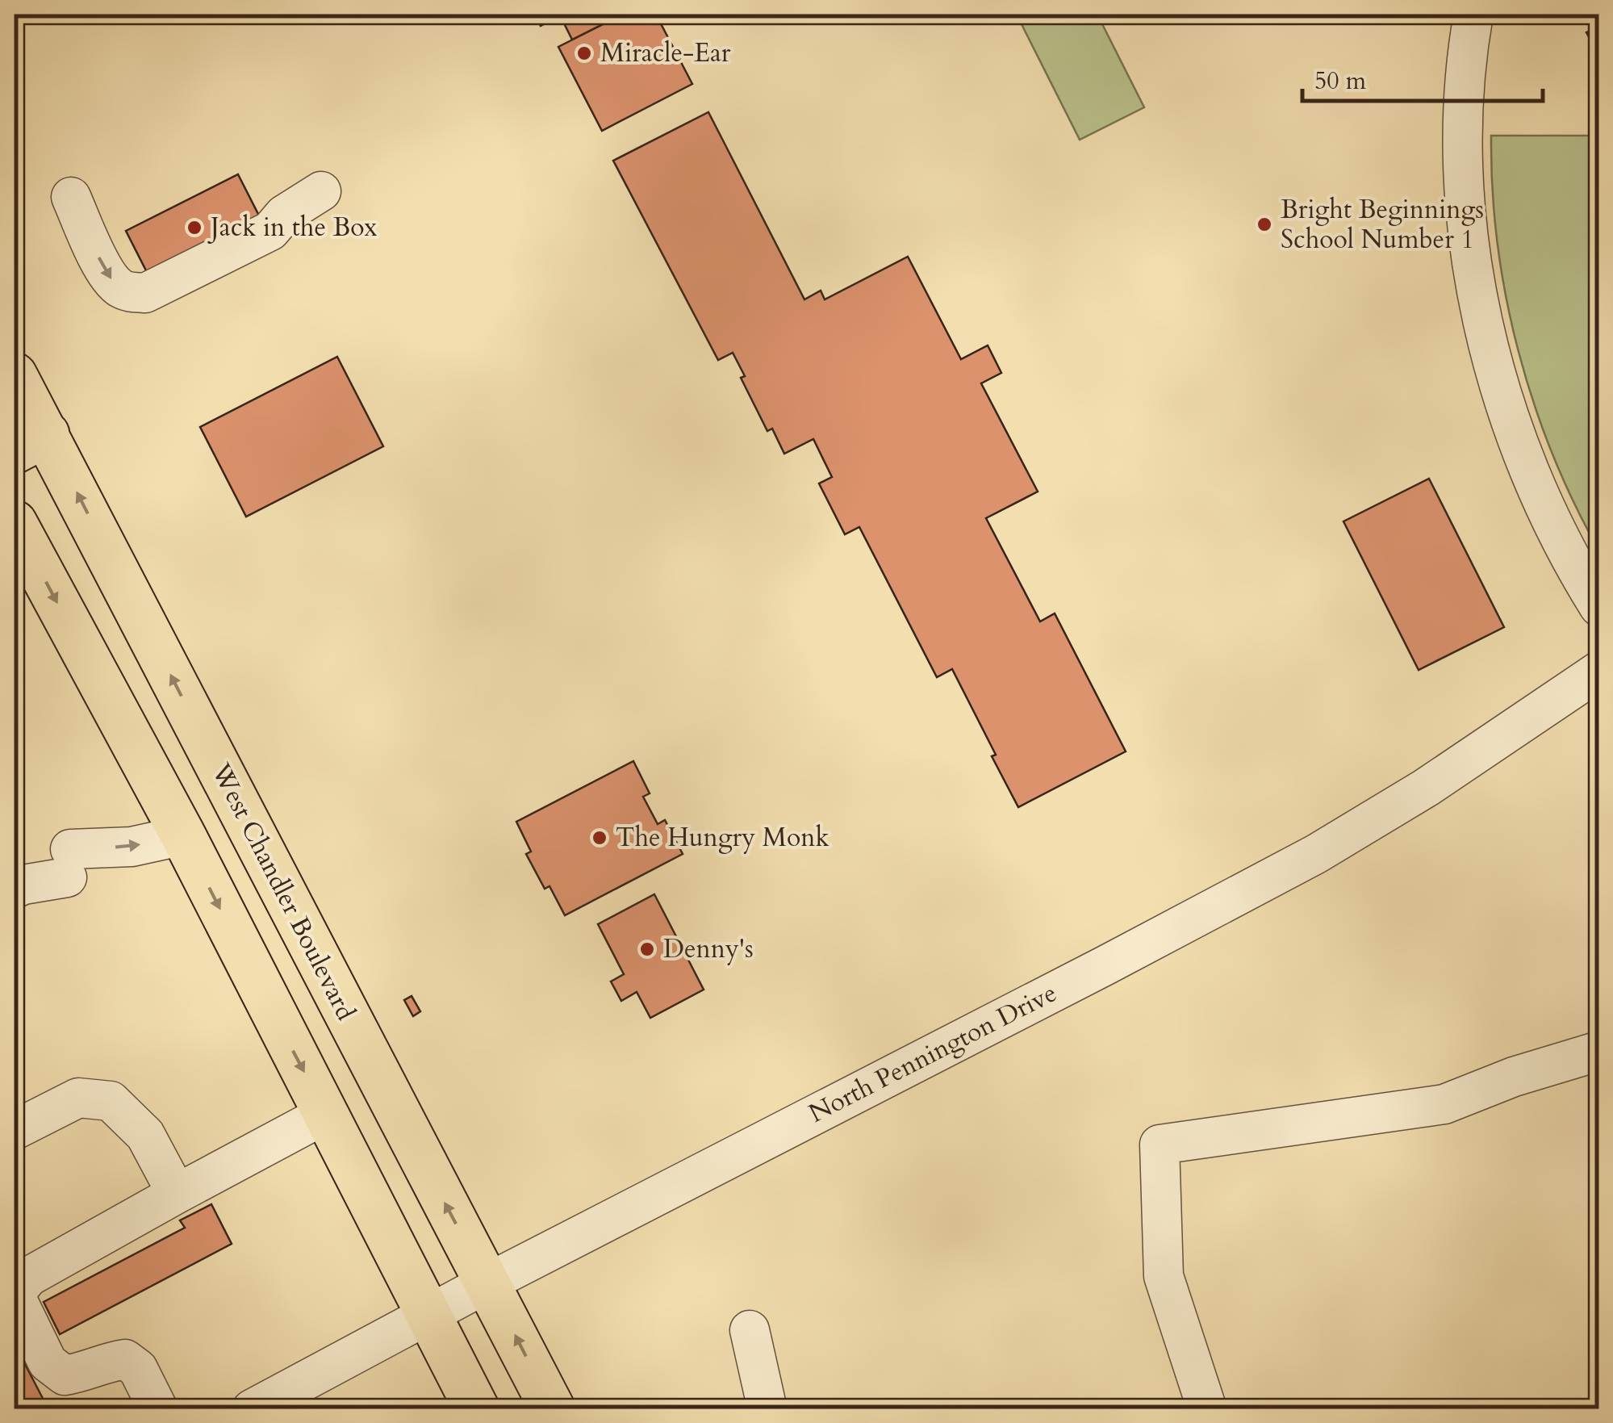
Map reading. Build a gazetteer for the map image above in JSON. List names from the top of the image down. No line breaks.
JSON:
{"streets":{"main road":["West Chandler Boulevard"],"street":["North Pennington Drive"]},"crossings":[["West Chandler Boulevard","North Pennington Drive"]],"places":["Miracle-Ear","Bright Beginnings School Number 1","Jack in the Box","The Hungry Monk","Denny's"],"scale_bar":"50 m"}
